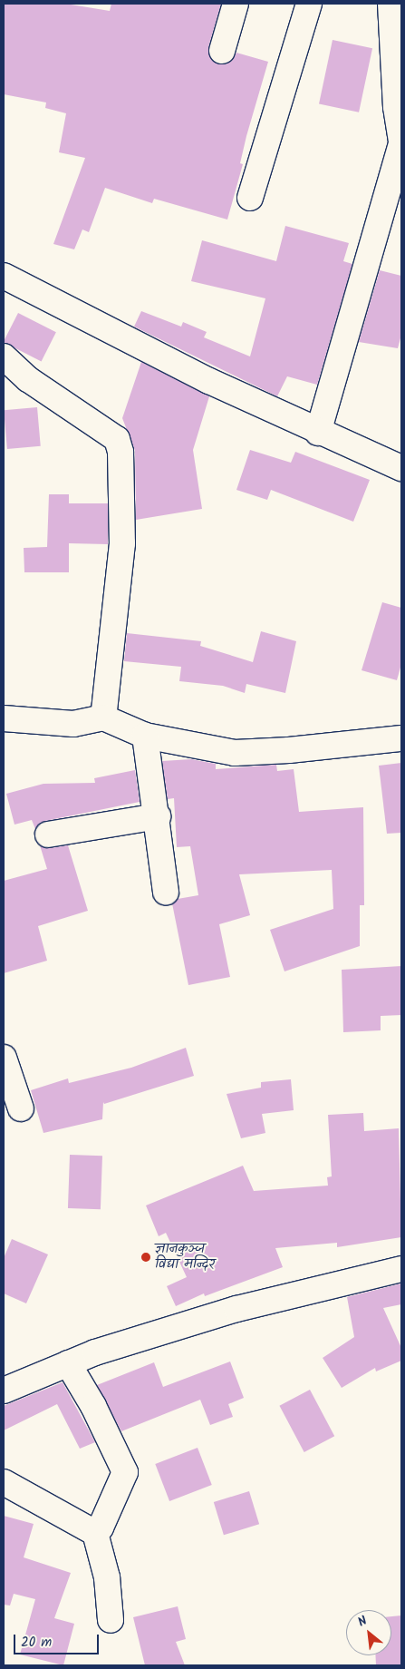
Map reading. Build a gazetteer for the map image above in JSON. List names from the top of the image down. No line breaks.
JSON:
{"places":["ज्ञानकुञ्‍ज विद्या मन्दिर"],"scale_bar":"20 m","north":"top left"}
